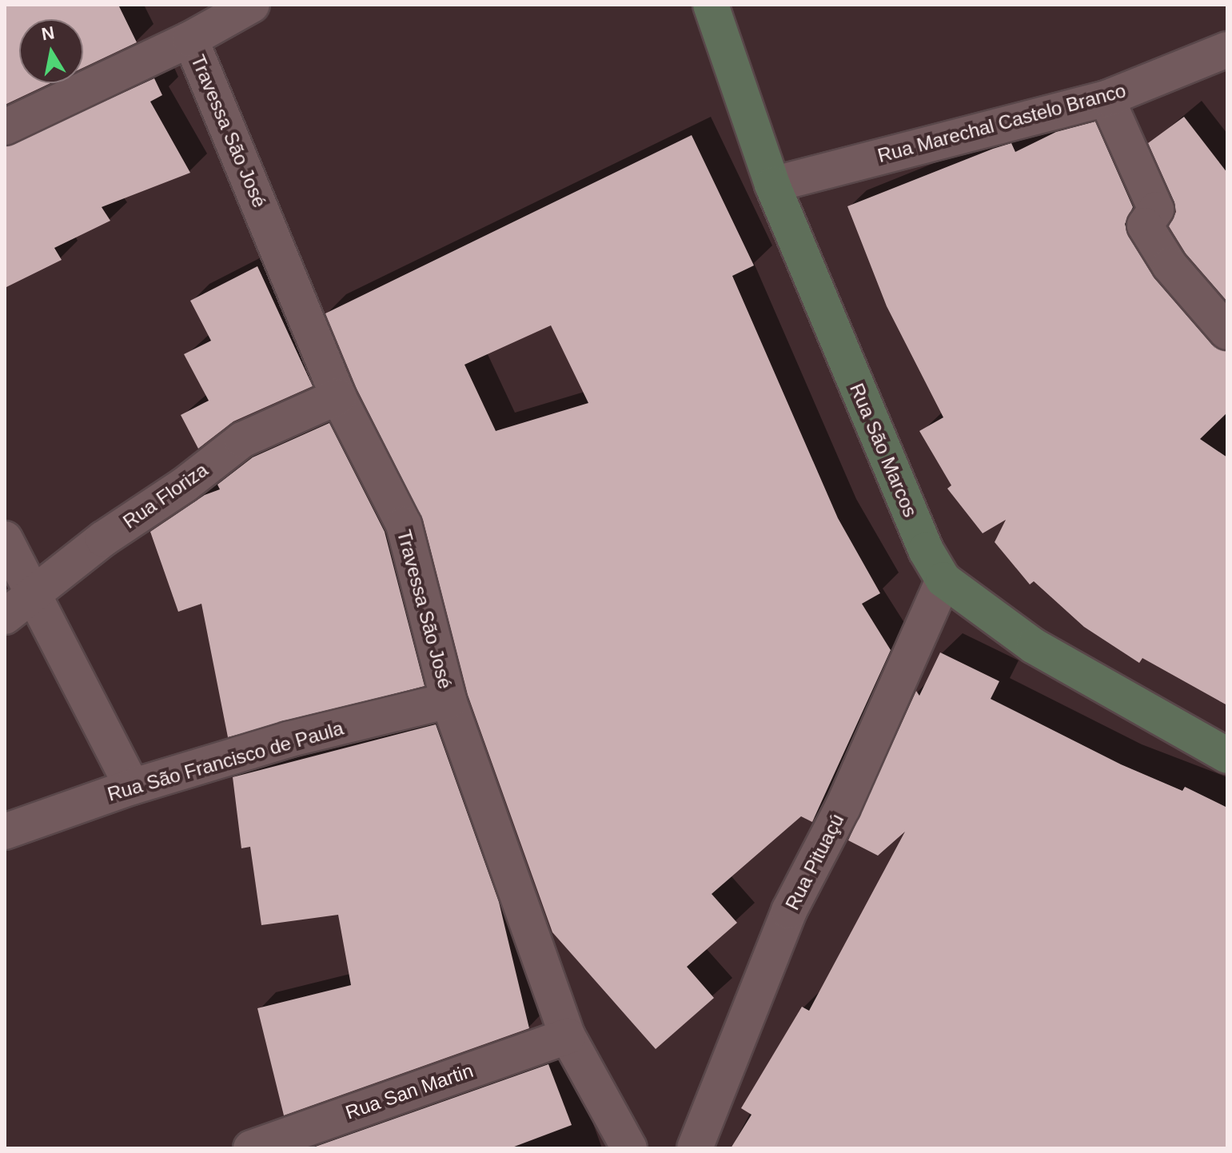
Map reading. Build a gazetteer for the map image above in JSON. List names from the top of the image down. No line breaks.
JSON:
{"streets":{"main road":["Rua São Marcos"],"street":["Rua Marechal Castelo Branco","Travessa São José","Rua Floriza","Rua São Francisco de Paula","Rua Pituaçú","Rua San Martin"]},"crossings":[["Rua Marechal Castelo Branco","Rua São Marcos"],["Travessa São José","Rua Floriza"],["Travessa São José","Rua São Francisco de Paula"],["Travessa São José","Rua San Martin"],["Rua São Marcos","Rua Pituaçú"]],"north":"top"}
